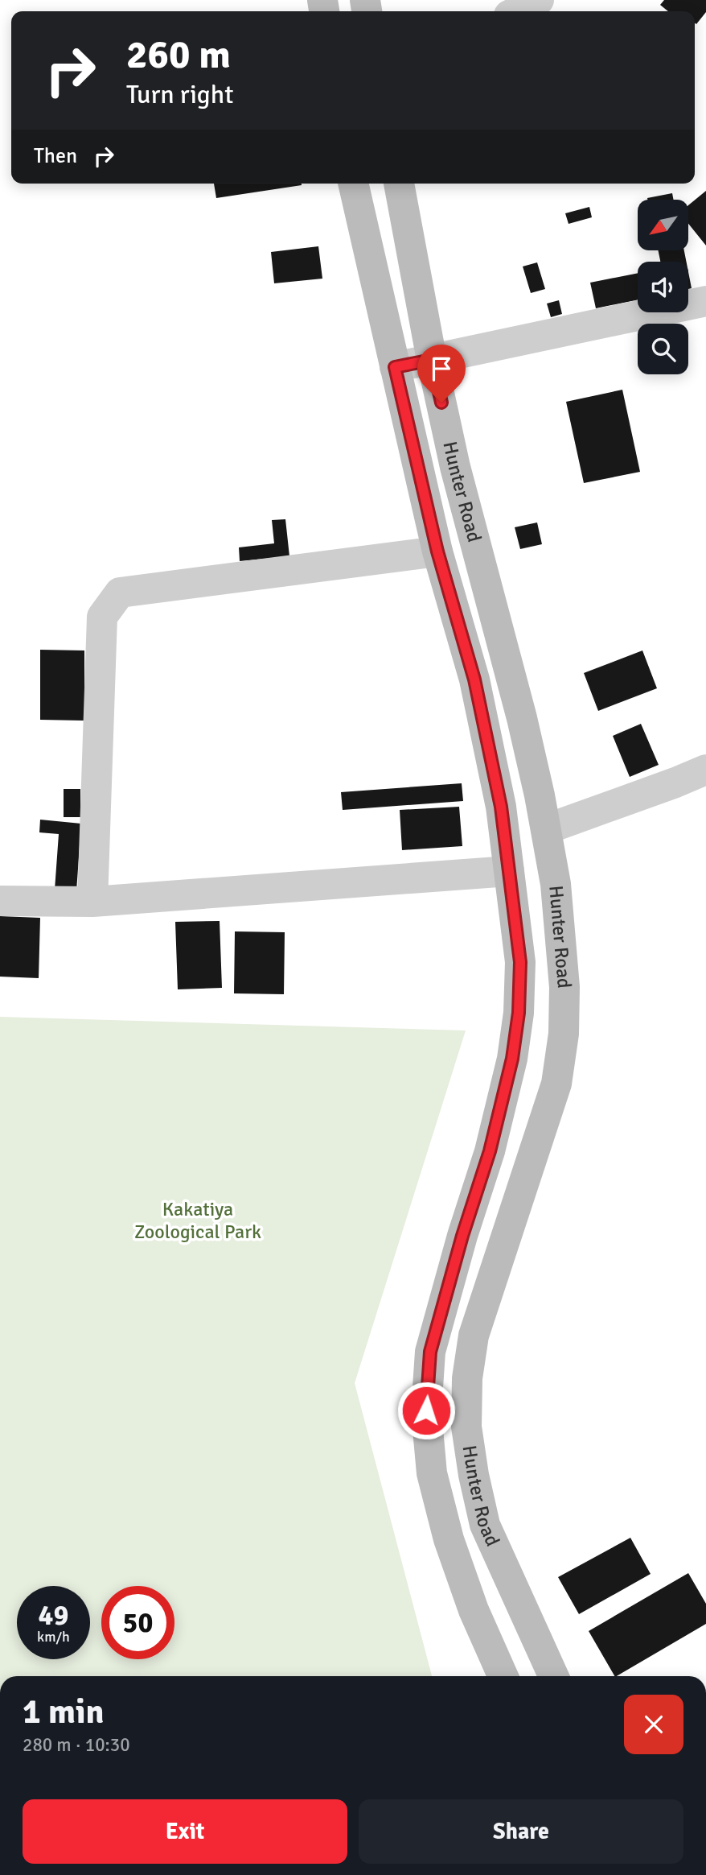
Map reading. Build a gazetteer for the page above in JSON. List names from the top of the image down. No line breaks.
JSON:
{"streets":{"main road":["Hunter Road"]},"parks":["Kakatiya Zoological Park"],"north":"bottom left","page":{"turn":["260 m","Turn right"],"then":"Then","speed":"49 km/h","limit":"50","heading":["1 min","280 m · 10:30"],"buttons":["Exit","Share"]}}
